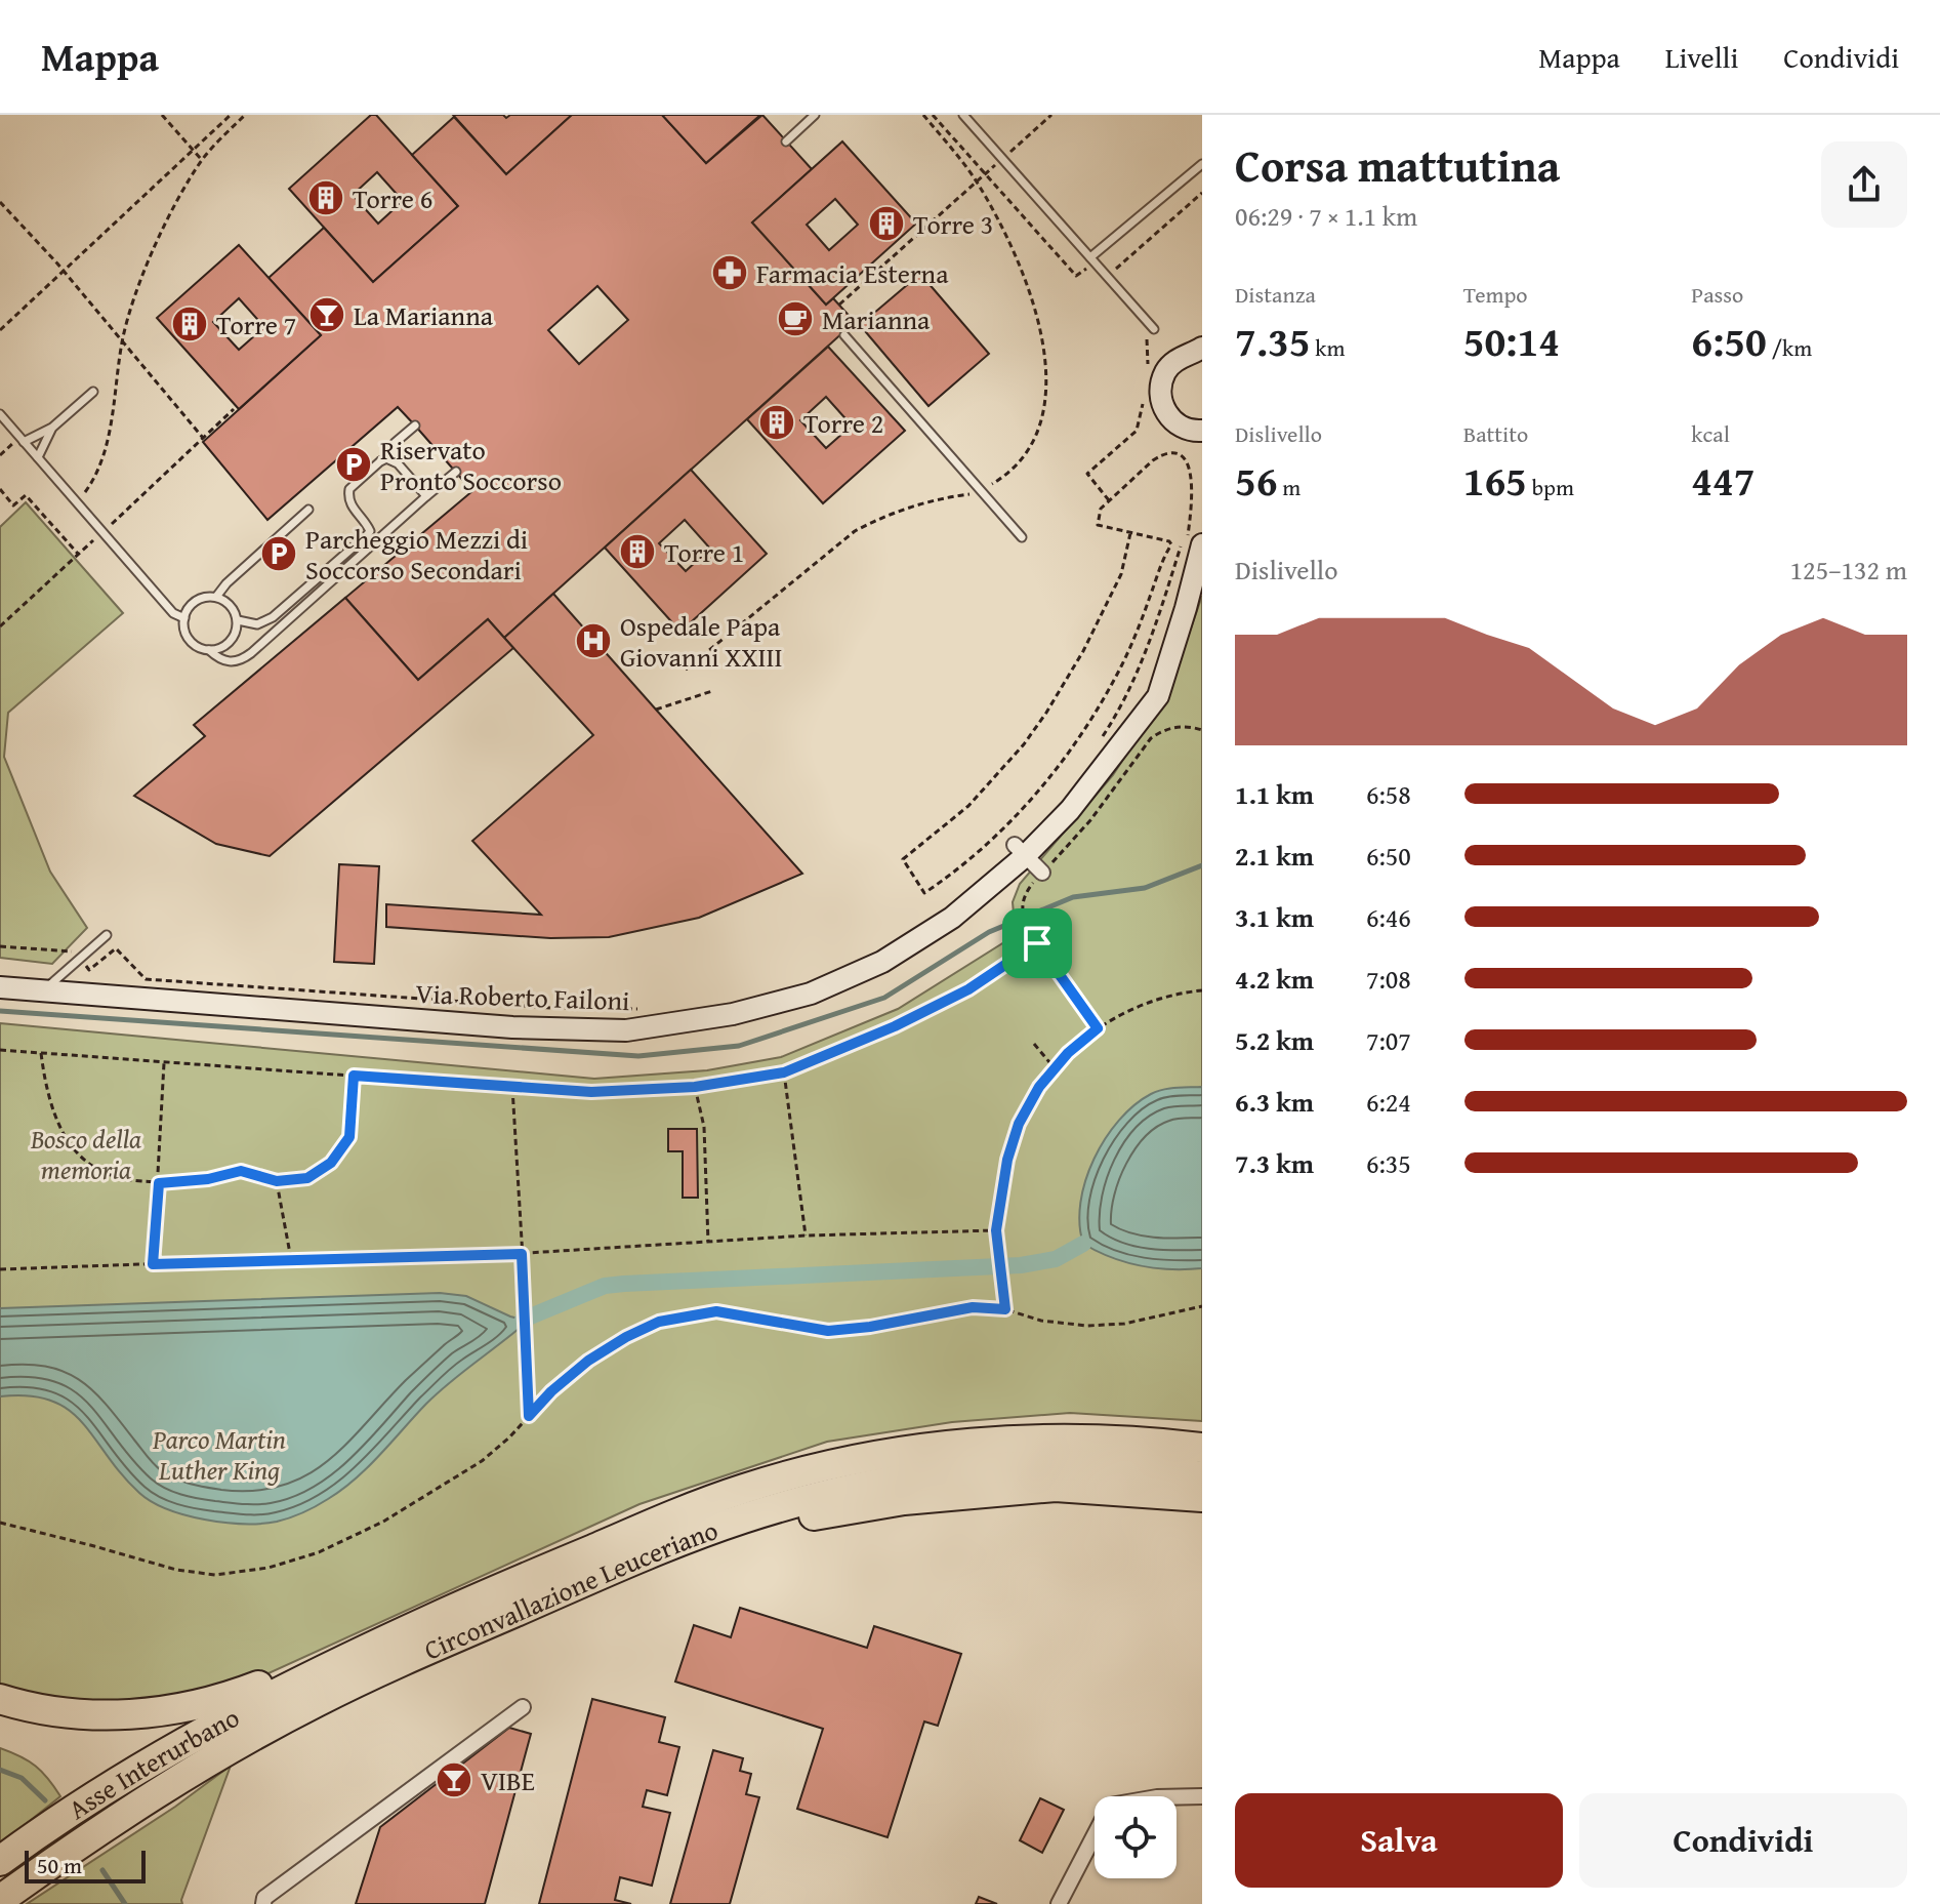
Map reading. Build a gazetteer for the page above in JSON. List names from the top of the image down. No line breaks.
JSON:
{"streets":{"highway":["Circonvallazione Leuceriano","Asse Interurbano"],"street":["Via Roberto Failoni"]},"crossings":[["Circonvallazione Leuceriano","Asse Interurbano"]],"parks":["Bosco della memoria","Parco Martin Luther King"],"places":{"building":["Torre 6","Torre 3","Torre 7","Torre 2","Torre 1"],"pharmacy":["Farmacia Esterna"],"bar":["La Marianna","VIBE"],"cafe":["Marianna"],"parking":["Riservato Pronto Soccorso","Parcheggio Mezzi di Soccorso Secondari"],"hospital":["Ospedale Papa Giovanni XXIII"]},"scale_bar":"50 m","page":{"header":"Mappa","nav":["Mappa","Livelli","Condividi"],"heading":["Corsa mattutina","06:29 · 7 × 1.1 km"],"stats":[["Distanza","7.35 km"],["Tempo","50:14"],["Passo","6:50 /km"],["Dislivello","56 m"],["Battito","165 bpm"],["kcal","447"]],"chart":["Dislivello","125–132 m"],"list":[{"name":"1.1 km","note":"6:58"},{"name":"2.1 km","note":"6:50"},{"name":"3.1 km","note":"6:46"},{"name":"4.2 km","note":"7:08"},{"name":"5.2 km","note":"7:07"},{"name":"6.3 km","note":"6:24"},{"name":"7.3 km","note":"6:35"}],"buttons":["Salva","Condividi"],"scale":"50 m"}}
